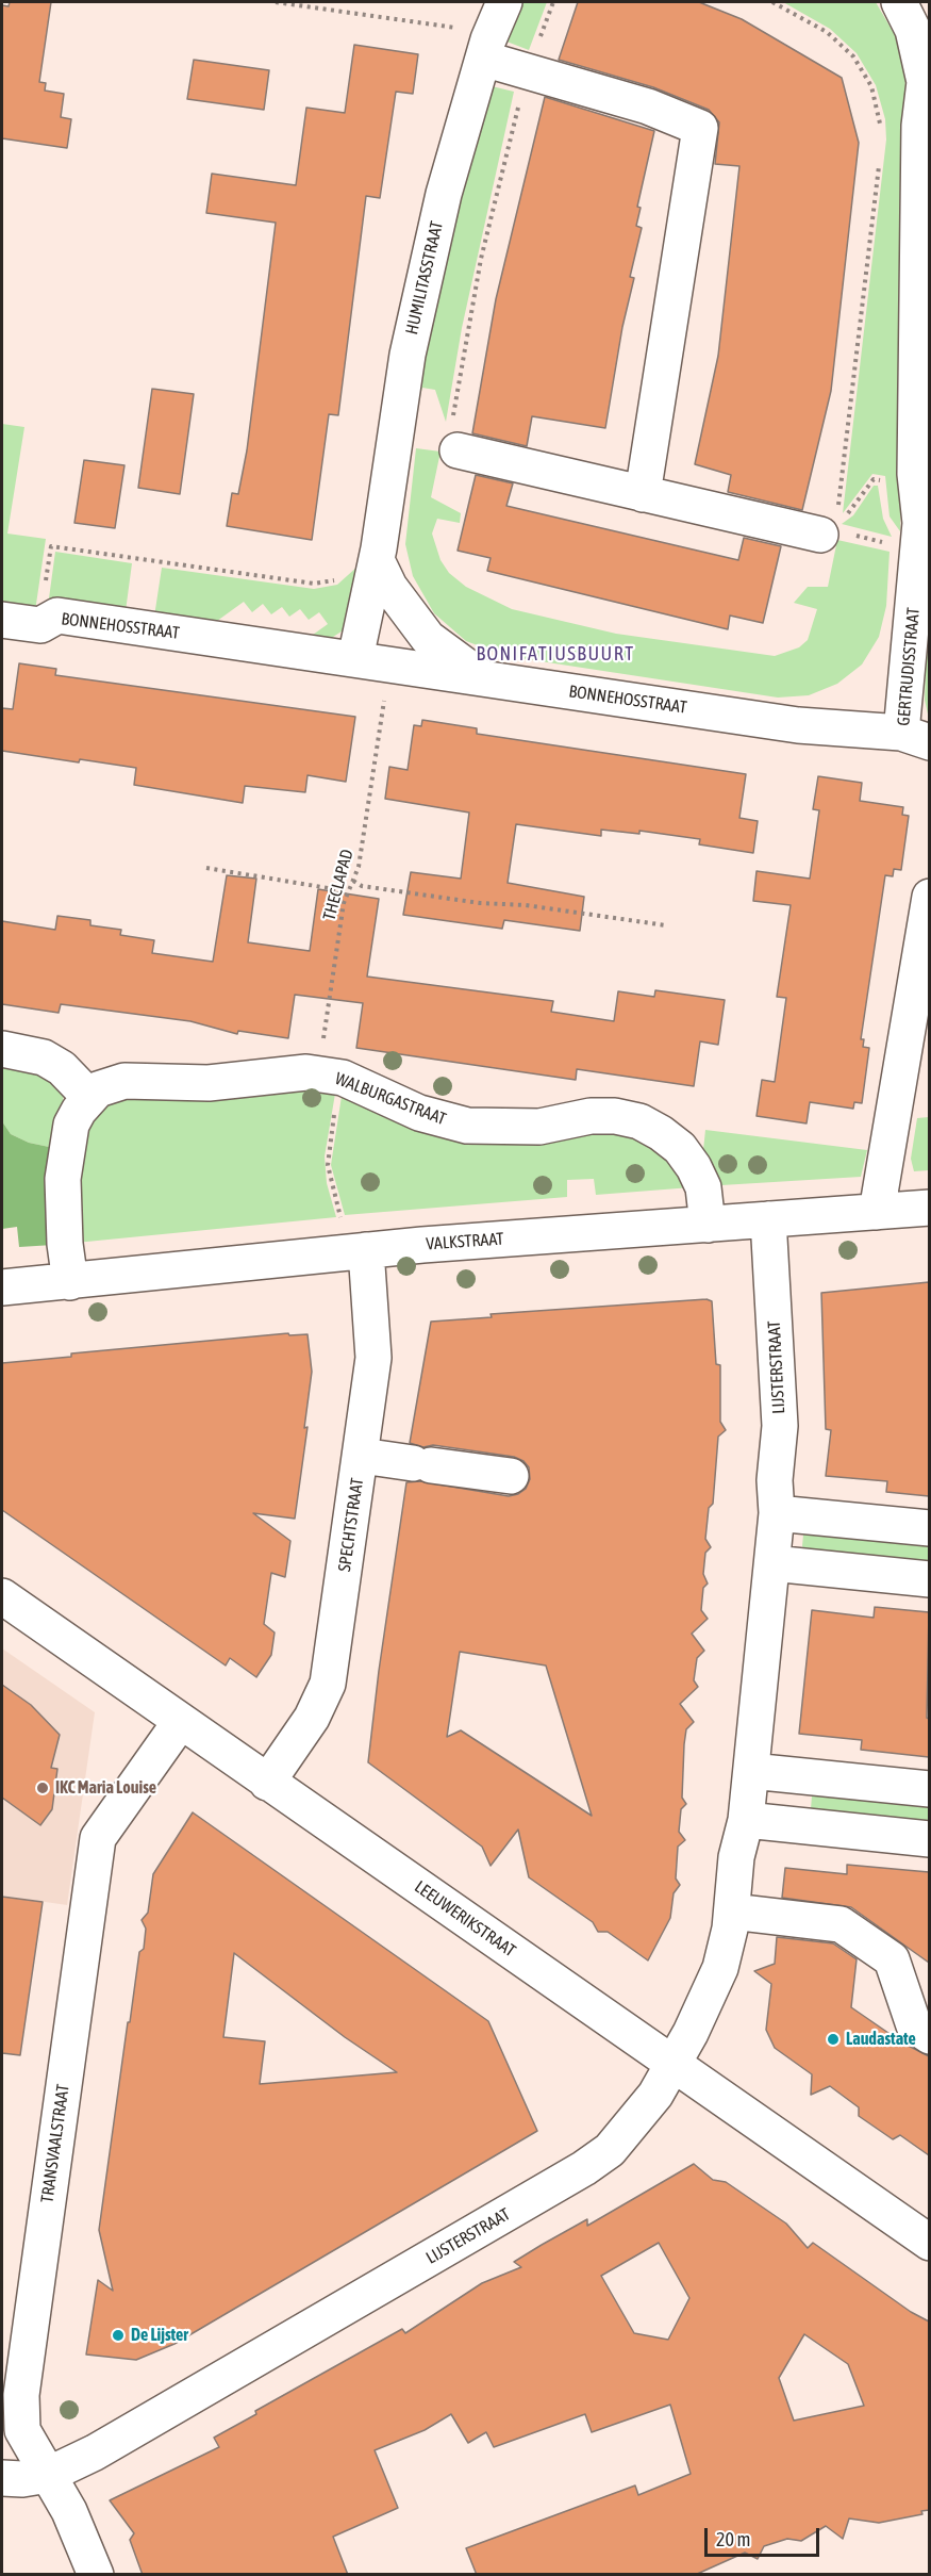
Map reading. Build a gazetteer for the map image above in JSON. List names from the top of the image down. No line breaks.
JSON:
{"streets":{"street":["HUMILITASSTRAAT","BONNEHOSSTRAAT","GERTRUDISSTRAAT","WALBURGASTRAAT","VALKSTRAAT","LIJSTERSTRAAT","SPECHTSTRAAT","LEEUWERIKSTRAAT","TRANSVAALSTRAAT"],"path":["THECLAPAD"]},"crossings":[["BONNEHOSSTRAAT","GERTRUDISSTRAAT"],["BONNEHOSSTRAAT","THECLAPAD"],["THECLAPAD","WALBURGASTRAAT"],["WALBURGASTRAAT","VALKSTRAAT"],["VALKSTRAAT","LIJSTERSTRAAT"],["VALKSTRAAT","SPECHTSTRAAT"],["LIJSTERSTRAAT","LEEUWERIKSTRAAT"],["LIJSTERSTRAAT","TRANSVAALSTRAAT"],["SPECHTSTRAAT","LEEUWERIKSTRAAT"],["LEEUWERIKSTRAAT","TRANSVAALSTRAAT"]],"districts":["BONIFATIUSBUURT"],"places":["IKC Maria Louise","Laudastate","De Lijster"],"scale_bar":"20 m"}
